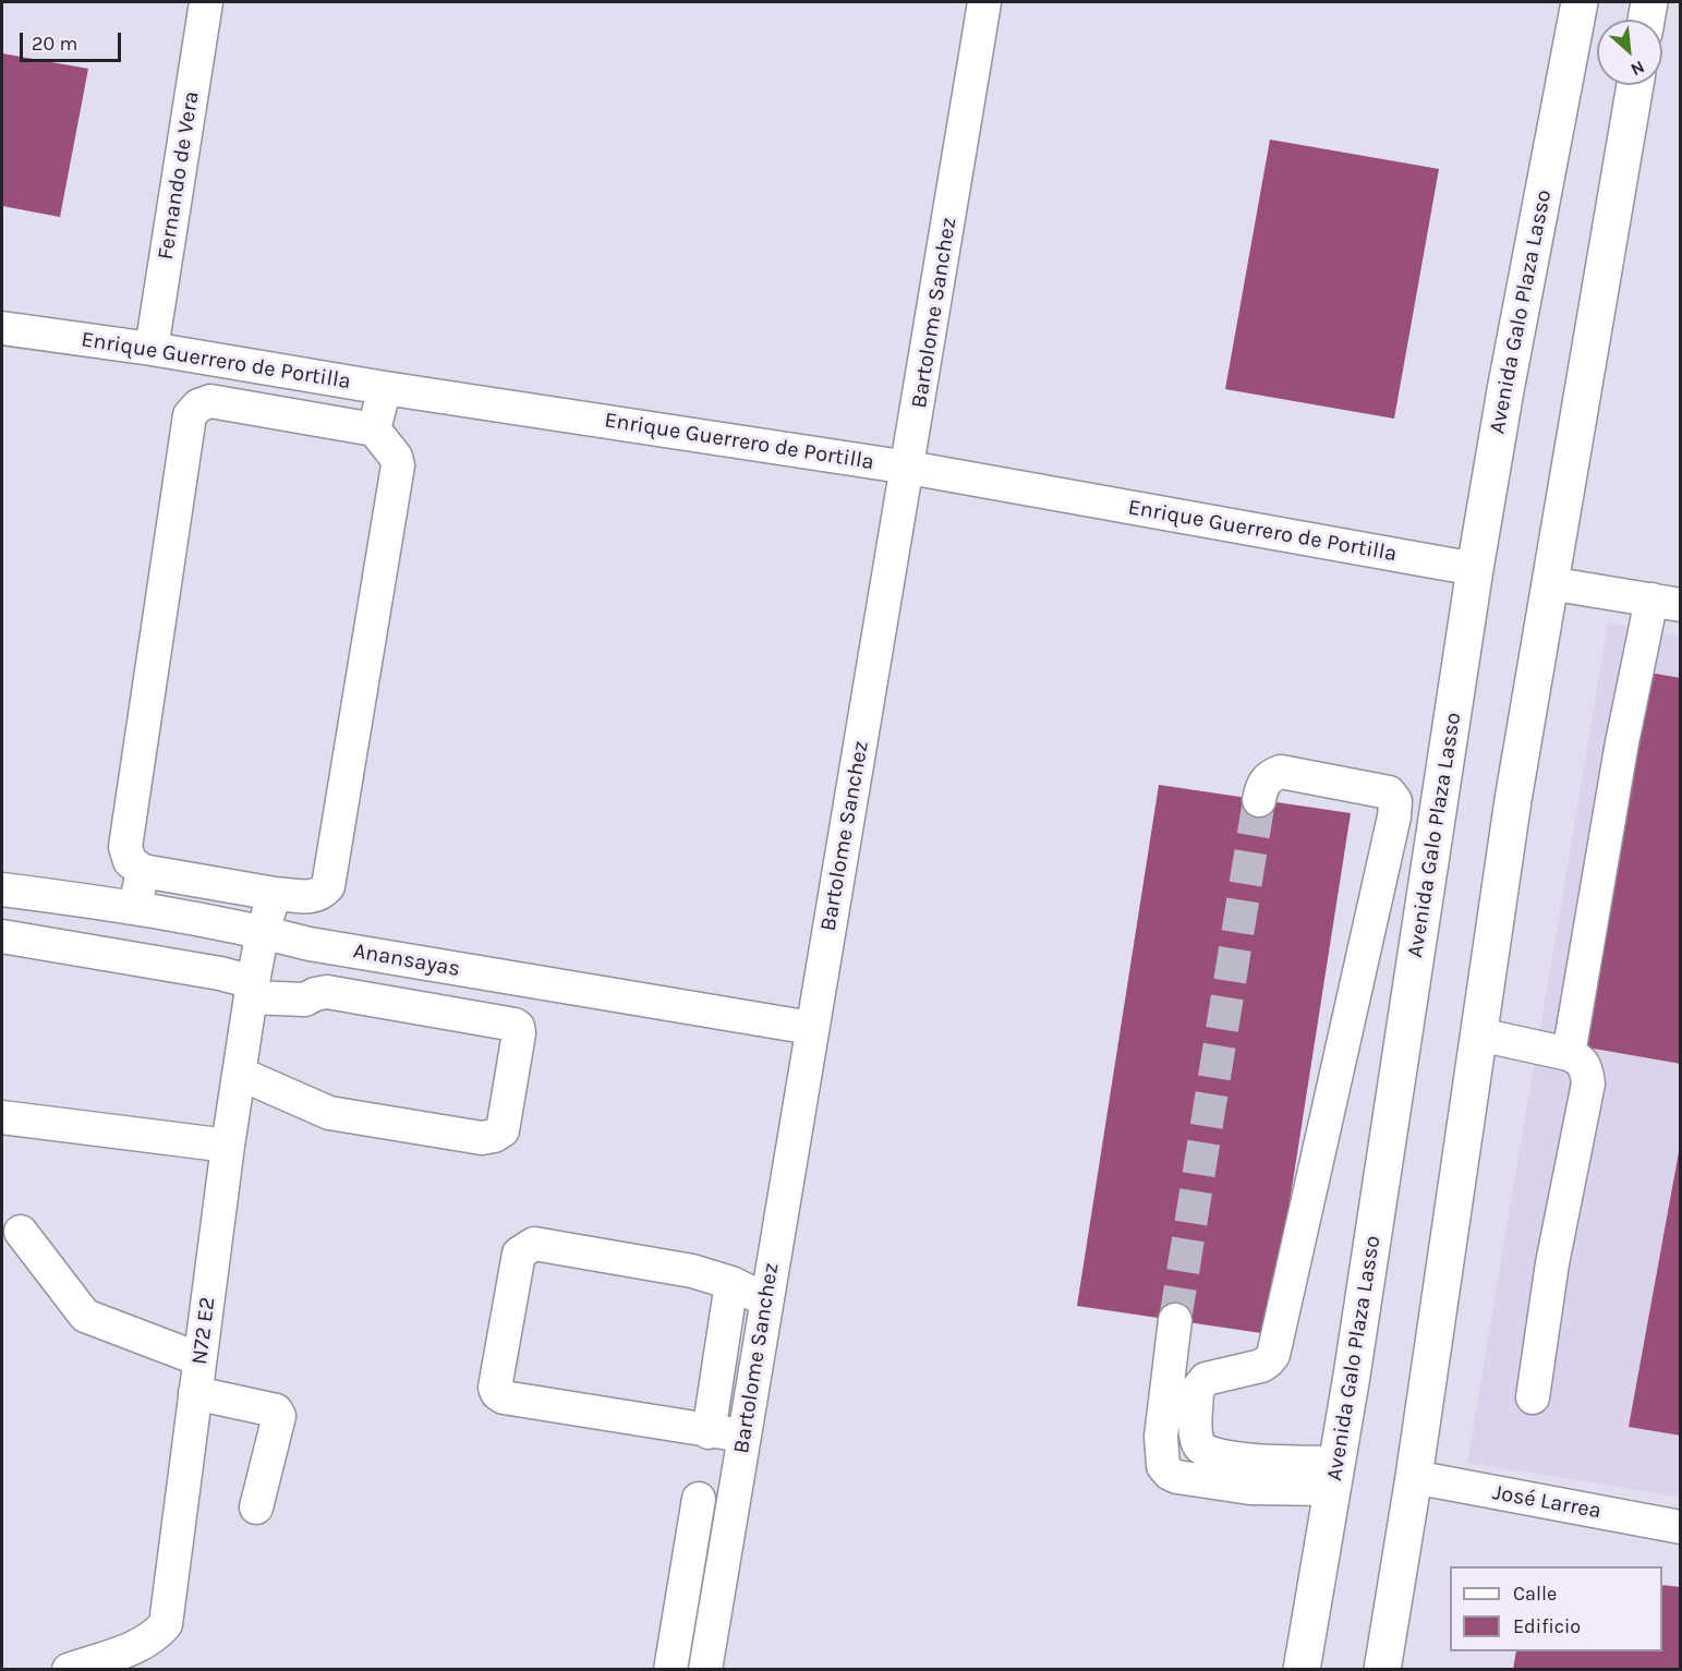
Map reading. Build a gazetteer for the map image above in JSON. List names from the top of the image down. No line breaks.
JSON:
{"streets":{"main road":["Avenida Galo Plaza Lasso"],"street":["Fernando de Vera","Bartolome Sanchez","Enrique Guerrero de Portilla","Anansayas","N72 E2","José Larrea"]},"crossings":[["Fernando de Vera","Enrique Guerrero de Portilla"],["Avenida Galo Plaza Lasso","Enrique Guerrero de Portilla"],["Bartolome Sanchez","Enrique Guerrero de Portilla"],["Bartolome Sanchez","Anansayas"],["Anansayas","N72 E2"]],"legend":["Calle","Edificio"],"scale_bar":"20 m","north":"bottom right"}
